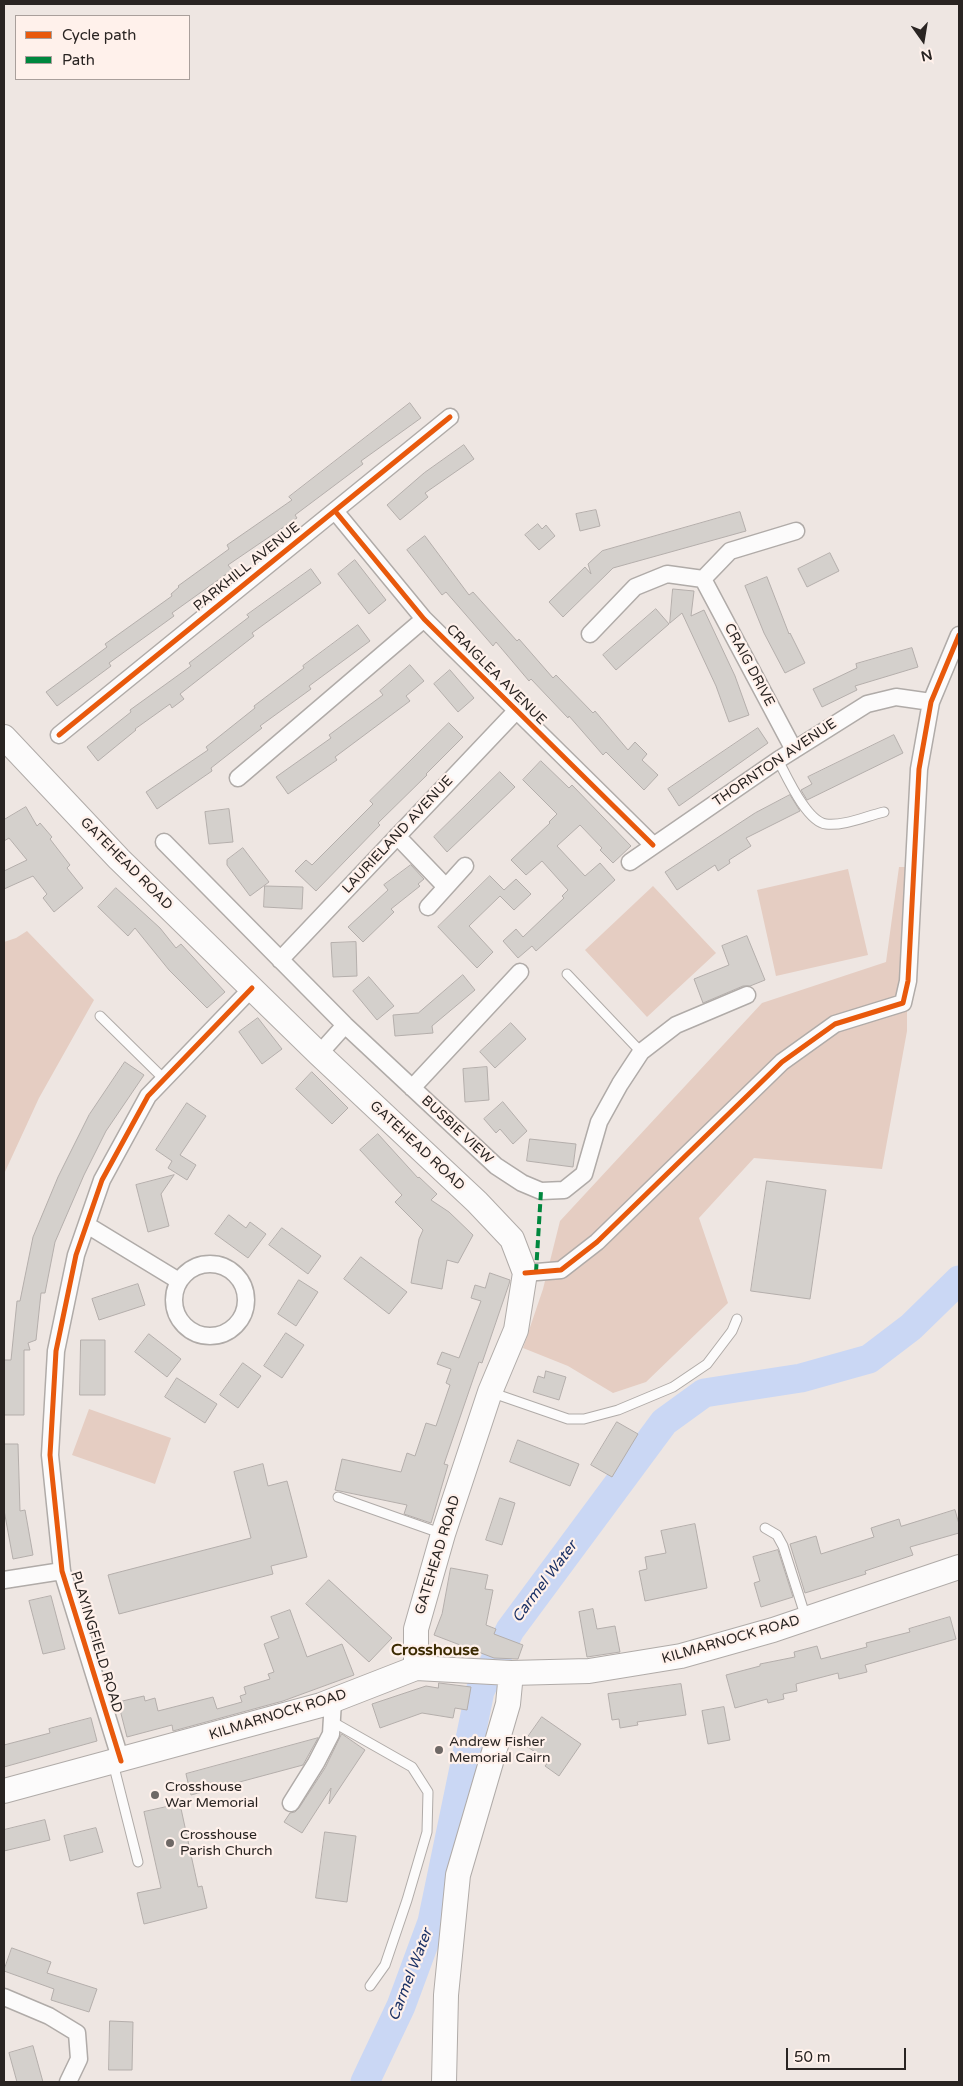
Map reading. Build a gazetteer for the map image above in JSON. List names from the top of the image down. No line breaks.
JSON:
{"streets":{"main road":["GATEHEAD ROAD","KILMARNOCK ROAD"],"street":["PARKHILL AVENUE","CRAIG DRIVE","CRAIGLEA AVENUE","THORNTON AVENUE","LAURIELAND AVENUE","BUSBIE VIEW","PLAYINGFIELD ROAD"]},"crossings":[["PARKHILL AVENUE","CRAIGLEA AVENUE"],["CRAIG DRIVE","THORNTON AVENUE"],["CRAIGLEA AVENUE","THORNTON AVENUE"],["CRAIGLEA AVENUE","LAURIELAND AVENUE"],["LAURIELAND AVENUE","BUSBIE VIEW"],["GATEHEAD ROAD","KILMARNOCK ROAD"],["GATEHEAD ROAD","PLAYINGFIELD ROAD"],["KILMARNOCK ROAD","PLAYINGFIELD ROAD"]],"districts":["Crosshouse"],"water":["Carmel Water"],"places":["Andrew Fisher Memorial Cairn","Crosshouse War Memorial","Crosshouse Parish Church"],"legend":["Cycle path","Path"],"scale_bar":"50 m","north":"bottom"}
